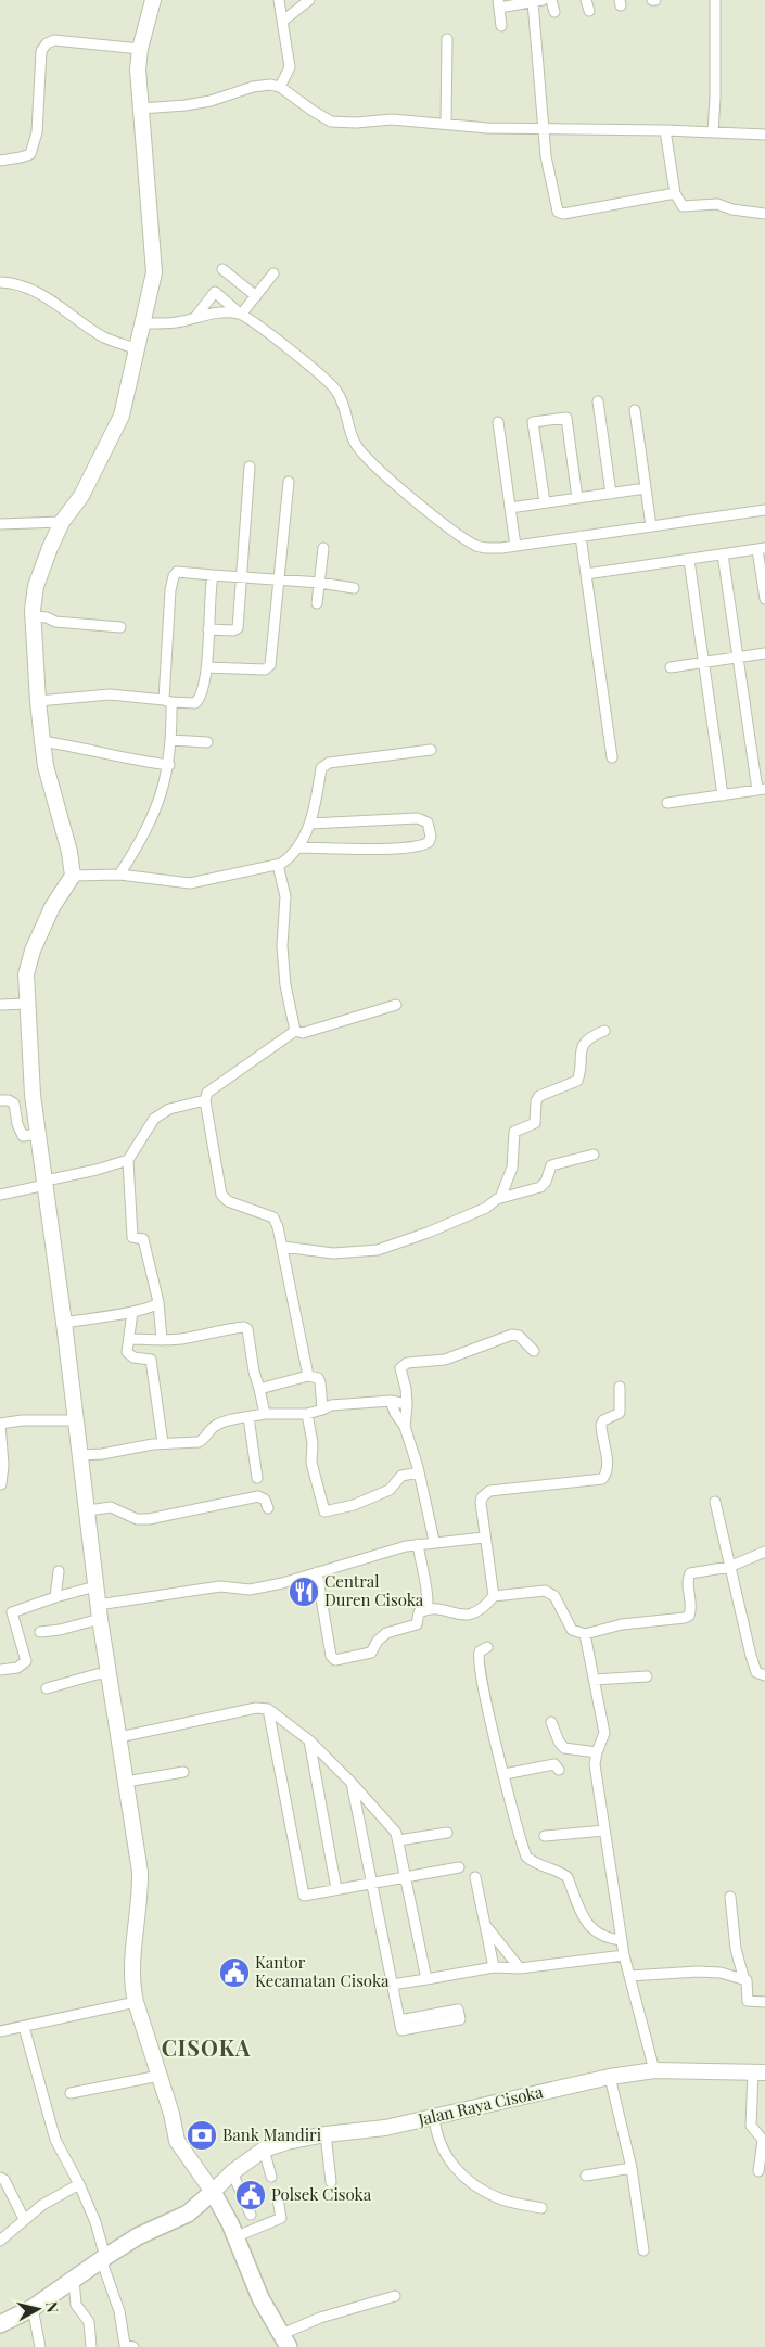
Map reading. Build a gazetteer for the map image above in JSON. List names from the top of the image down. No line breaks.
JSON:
{"streets":{"street":["Jalan Raya Cisoka"]},"districts":["CISOKA"],"places":{"restaurant":["Central Duren Cisoka"],"public building":["Kantor Kecamatan Cisoka","Polsek Cisoka"],"bank":["Bank Mandiri"]},"north":"right"}
